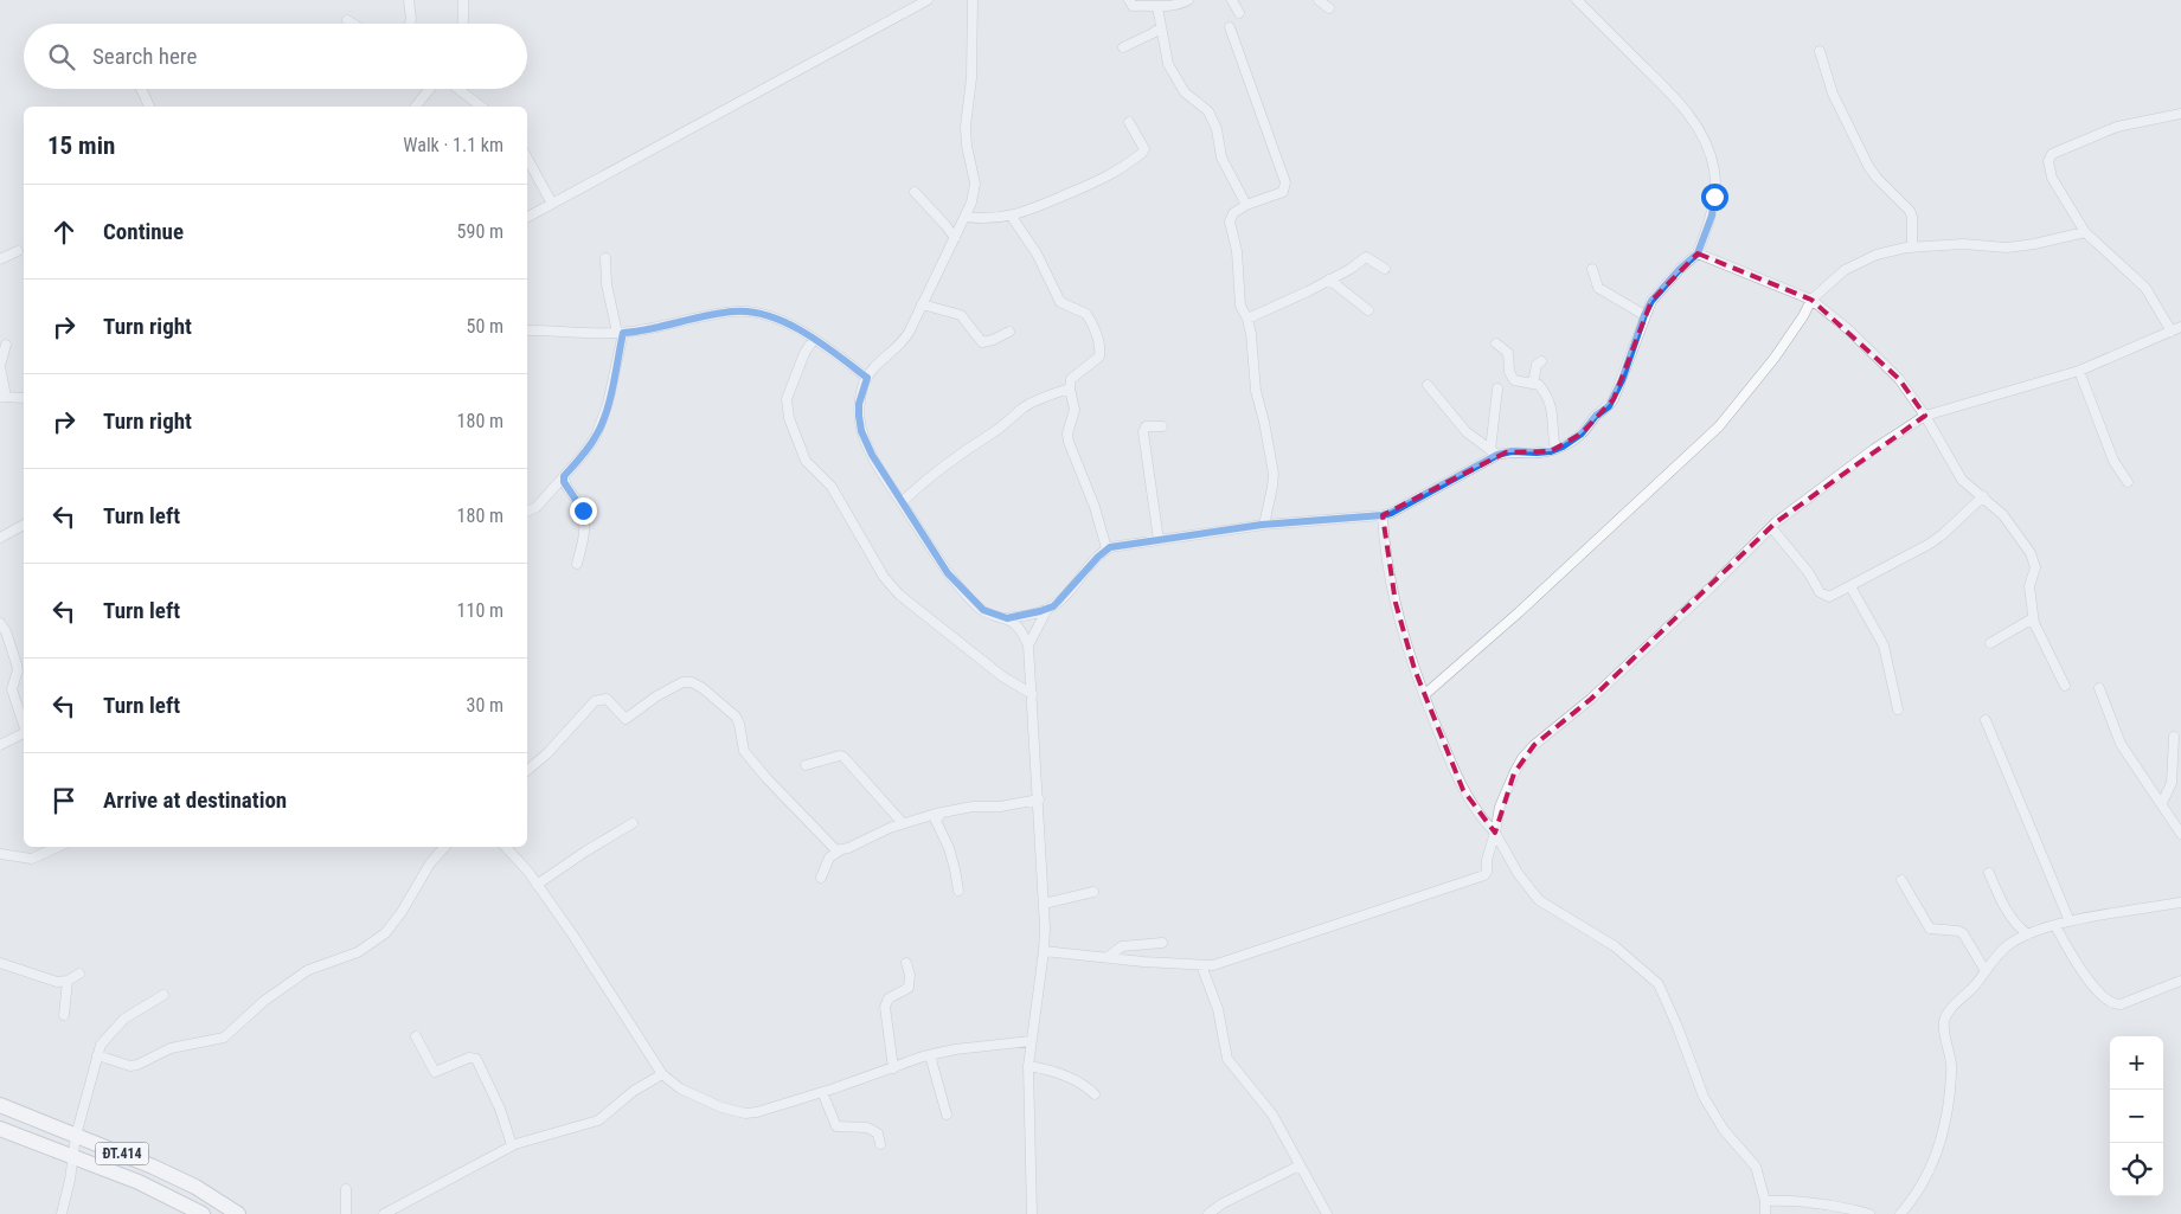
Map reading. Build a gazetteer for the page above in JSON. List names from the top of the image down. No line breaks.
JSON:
{"streets":{"main road":["ĐT.414"]},"page":{"search":"Search here","heading":["15 min","Walk · 1.1 km"],"list":[["Continue","590 m"],["Turn right","50 m"],["Turn right","180 m"],["Turn left","180 m"],["Turn left","110 m"],["Turn left","30 m"],"Arrive at destination"],"map_buttons":["+","−"]}}
